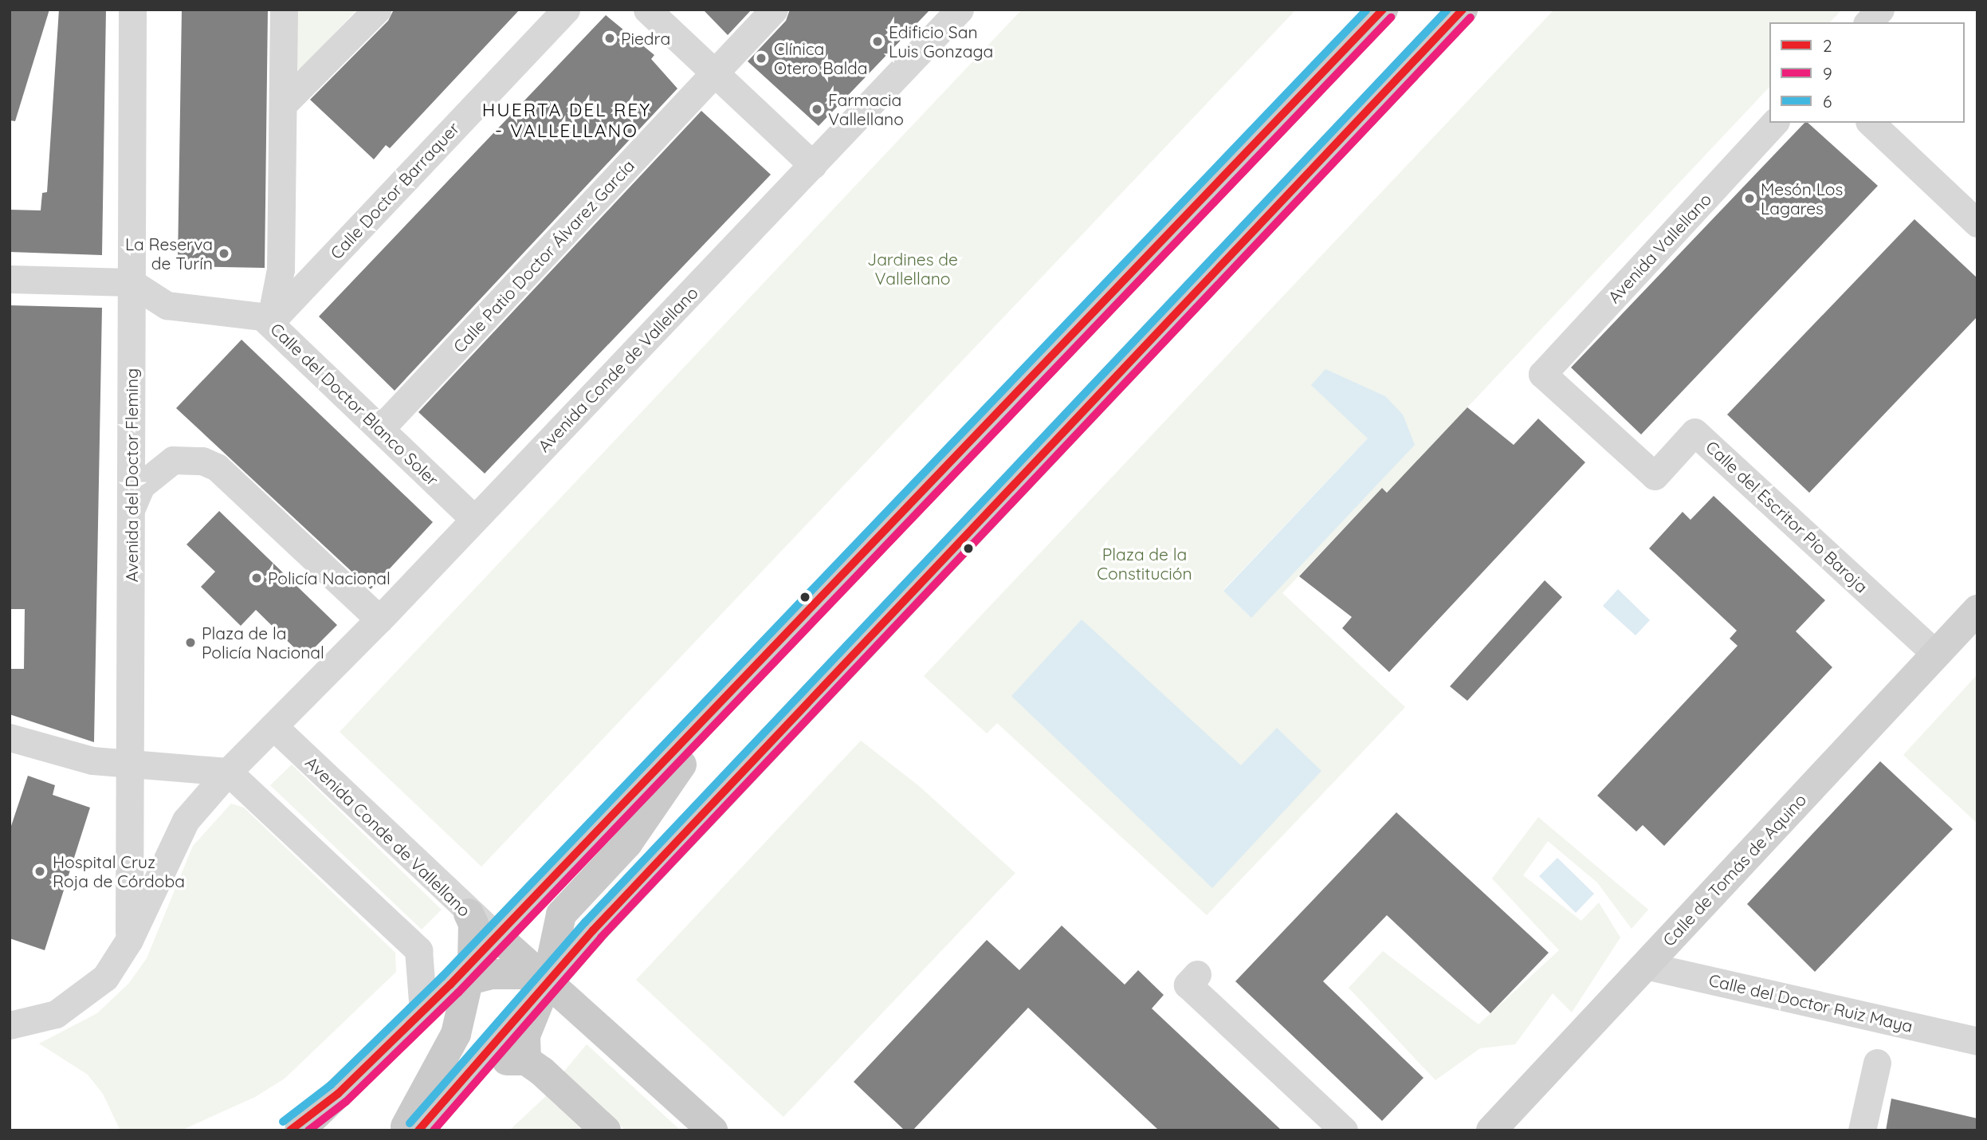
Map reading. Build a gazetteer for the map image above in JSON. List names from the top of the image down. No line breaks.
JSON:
{"streets":{"street":["Calle Doctor Barraquer","Avenida Vallellano","Calle Patio Doctor Álvarez García","Avenida Conde de Vallellano","Calle del Doctor Blanco Soler","Avenida del Doctor Fleming","Calle del Escritor Pío Baroja","Calle de Tomás de Aquino","Calle del Doctor Ruiz Maya"]},"crossings":[["Calle Doctor Barraquer","Calle del Doctor Blanco Soler"],["Avenida Vallellano","Calle del Escritor Pío Baroja"],["Calle Patio Doctor Álvarez García","Calle del Doctor Blanco Soler"],["Avenida Conde de Vallellano","Calle del Doctor Blanco Soler"],["Avenida Conde de Vallellano","Avenida del Doctor Fleming"],["Calle del Doctor Blanco Soler","Avenida del Doctor Fleming"],["Calle del Escritor Pío Baroja","Calle de Tomás de Aquino"],["Calle de Tomás de Aquino","Calle del Doctor Ruiz Maya"]],"districts":["HUERTA DEL REY - VALLELLANO"],"parks":["Jardines de Vallellano","Plaza de la Constitución"],"places":["Piedra","Edificio San Luis Gonzaga","Clínica Otero Balda","Farmacia Vallellano","Mesón Los Lagares","La Reserva de Turín","Policía Nacional","Plaza de la Policía Nacional","Hospital Cruz Roja de Córdoba"],"lines":["transit line 2","transit line 6","transit line 9"],"legend":["2","9","6"]}
